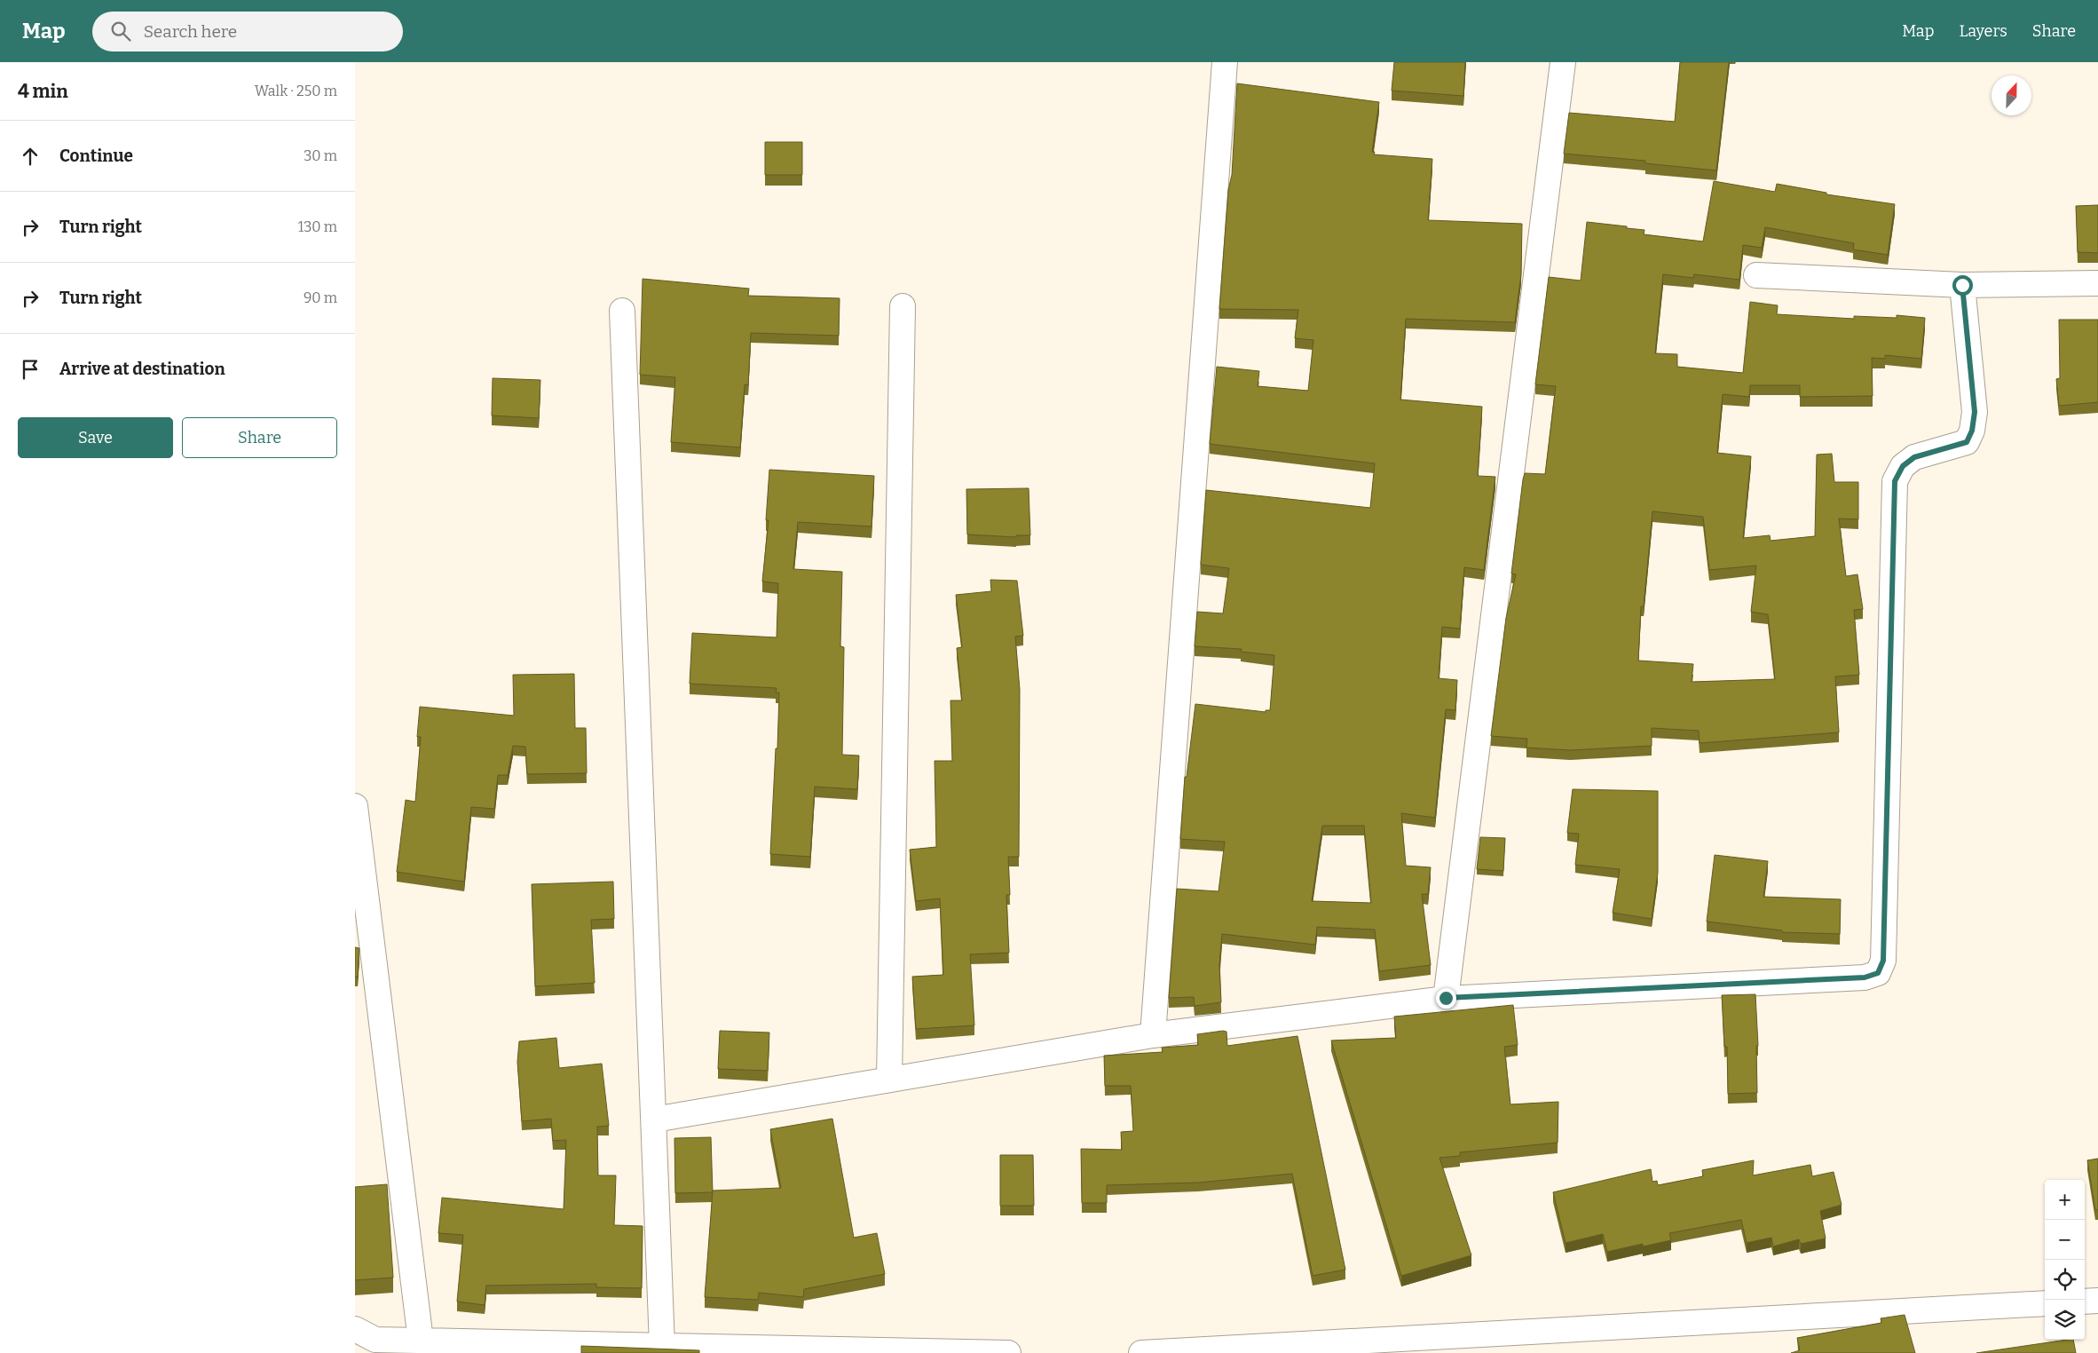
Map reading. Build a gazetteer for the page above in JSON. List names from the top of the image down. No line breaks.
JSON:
{"north":"top","page":{"header":"Map","search":"Search here","nav":["Map","Layers","Share"],"heading":["4 min","Walk · 250 m"],"list":[["Continue","30 m"],["Turn right","130 m"],["Turn right","90 m"],"Arrive at destination"],"buttons":["Save","Share"],"map_buttons":["+","−"]}}
